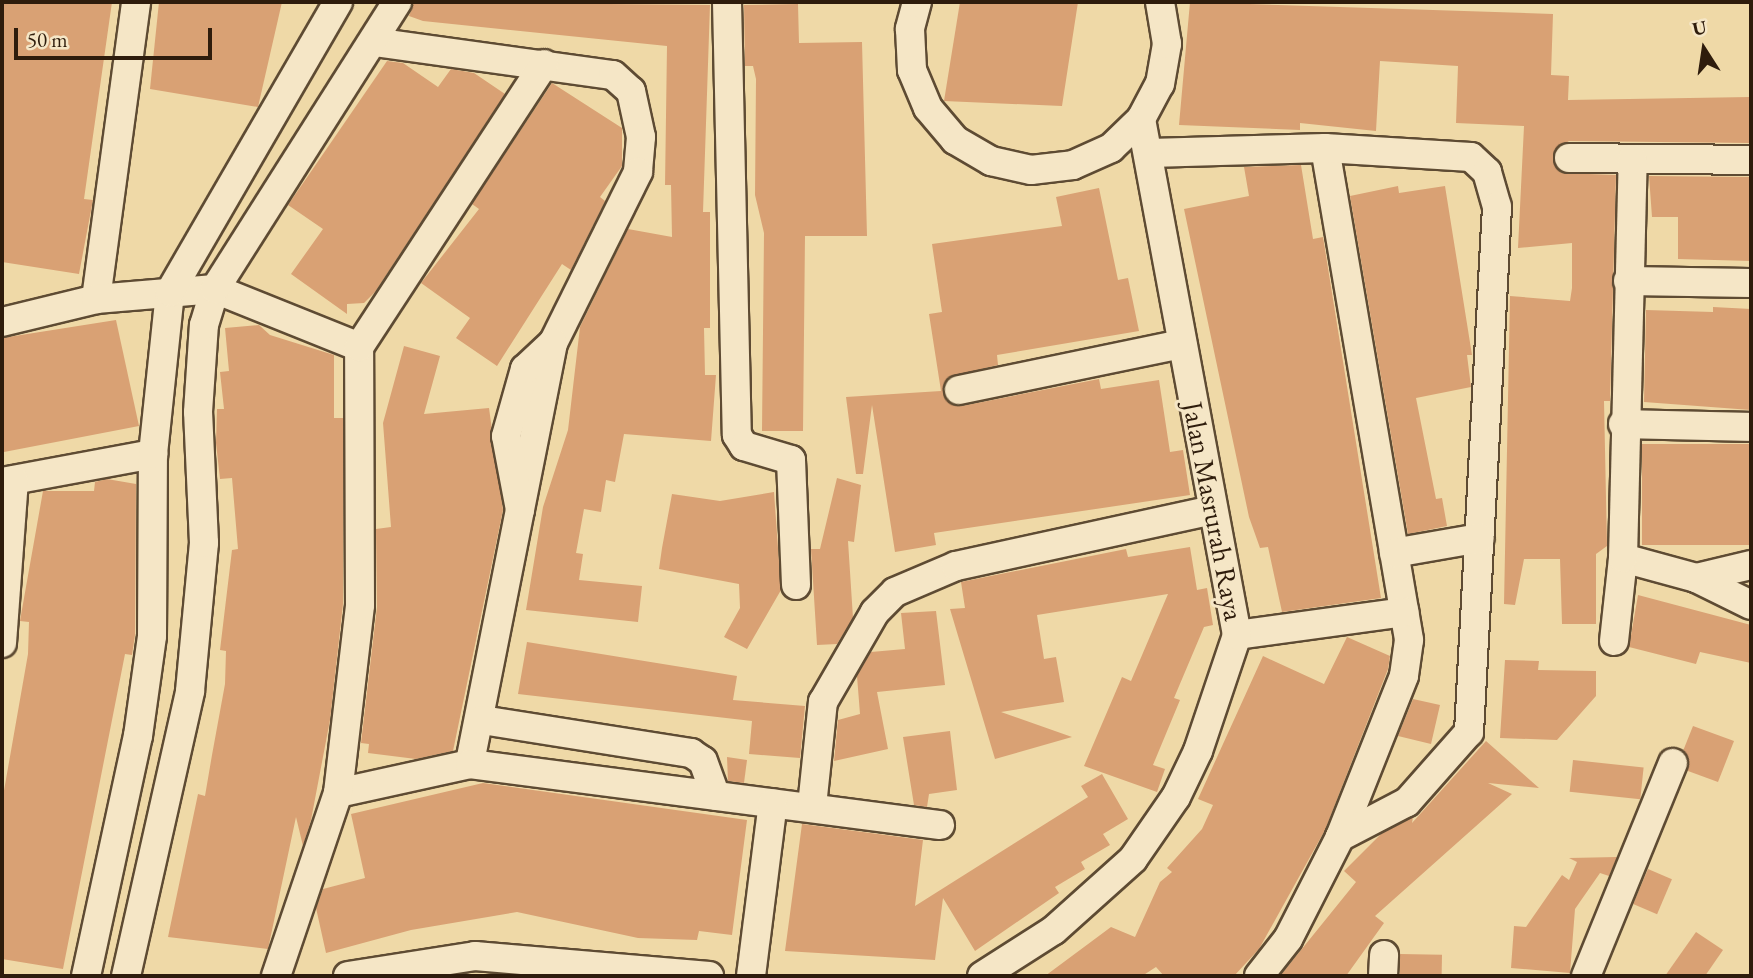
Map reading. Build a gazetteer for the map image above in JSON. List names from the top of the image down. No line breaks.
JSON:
{"streets":{"street":["Jalan Masrurah Raya"]},"scale_bar":"50 m","north":"top"}
